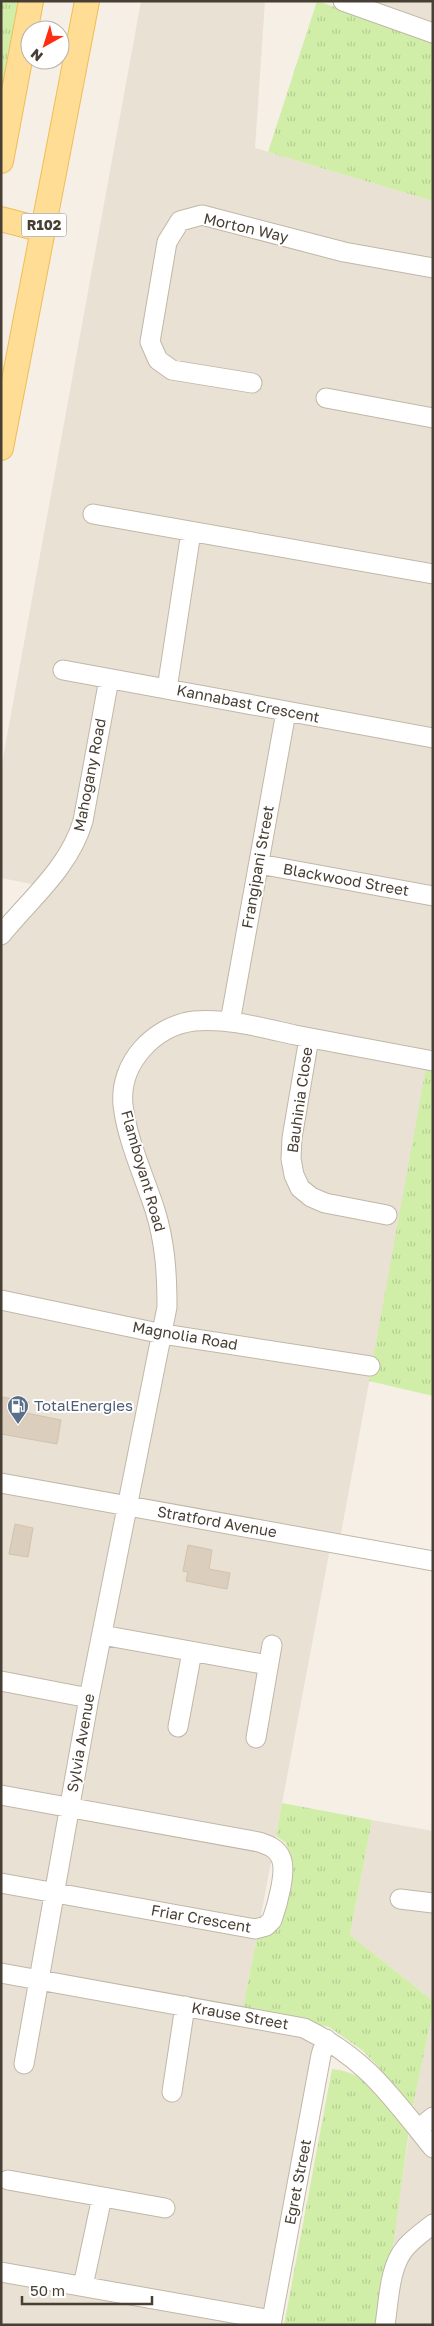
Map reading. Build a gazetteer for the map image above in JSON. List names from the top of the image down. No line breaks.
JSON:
{"streets":{"main road":["R102"],"street":["Morton Way","Kannabast Crescent","Mahogany Road","Frangipani Street","Blackwood Street","Bauhinia Close","Flamboyant Road","Magnolia Road","Stratford Avenue","Sylvia Avenue","Friar Crescent","Krause Street","Egret Street"]},"crossings":[["Kannabast Crescent","Mahogany Road"],["Kannabast Crescent","Frangipani Street"],["Frangipani Street","Blackwood Street"],["Frangipani Street","Flamboyant Road"],["Bauhinia Close","Flamboyant Road"],["Flamboyant Road","Magnolia Road"],["Flamboyant Road","Stratford Avenue"],["Flamboyant Road","Sylvia Avenue"],["Stratford Avenue","Sylvia Avenue"],["Sylvia Avenue","Friar Crescent"],["Sylvia Avenue","Krause Street"],["Krause Street","Egret Street"]],"places":{"fuel station":["TotalEnergies"]},"scale_bar":"50 m","north":"bottom left"}
